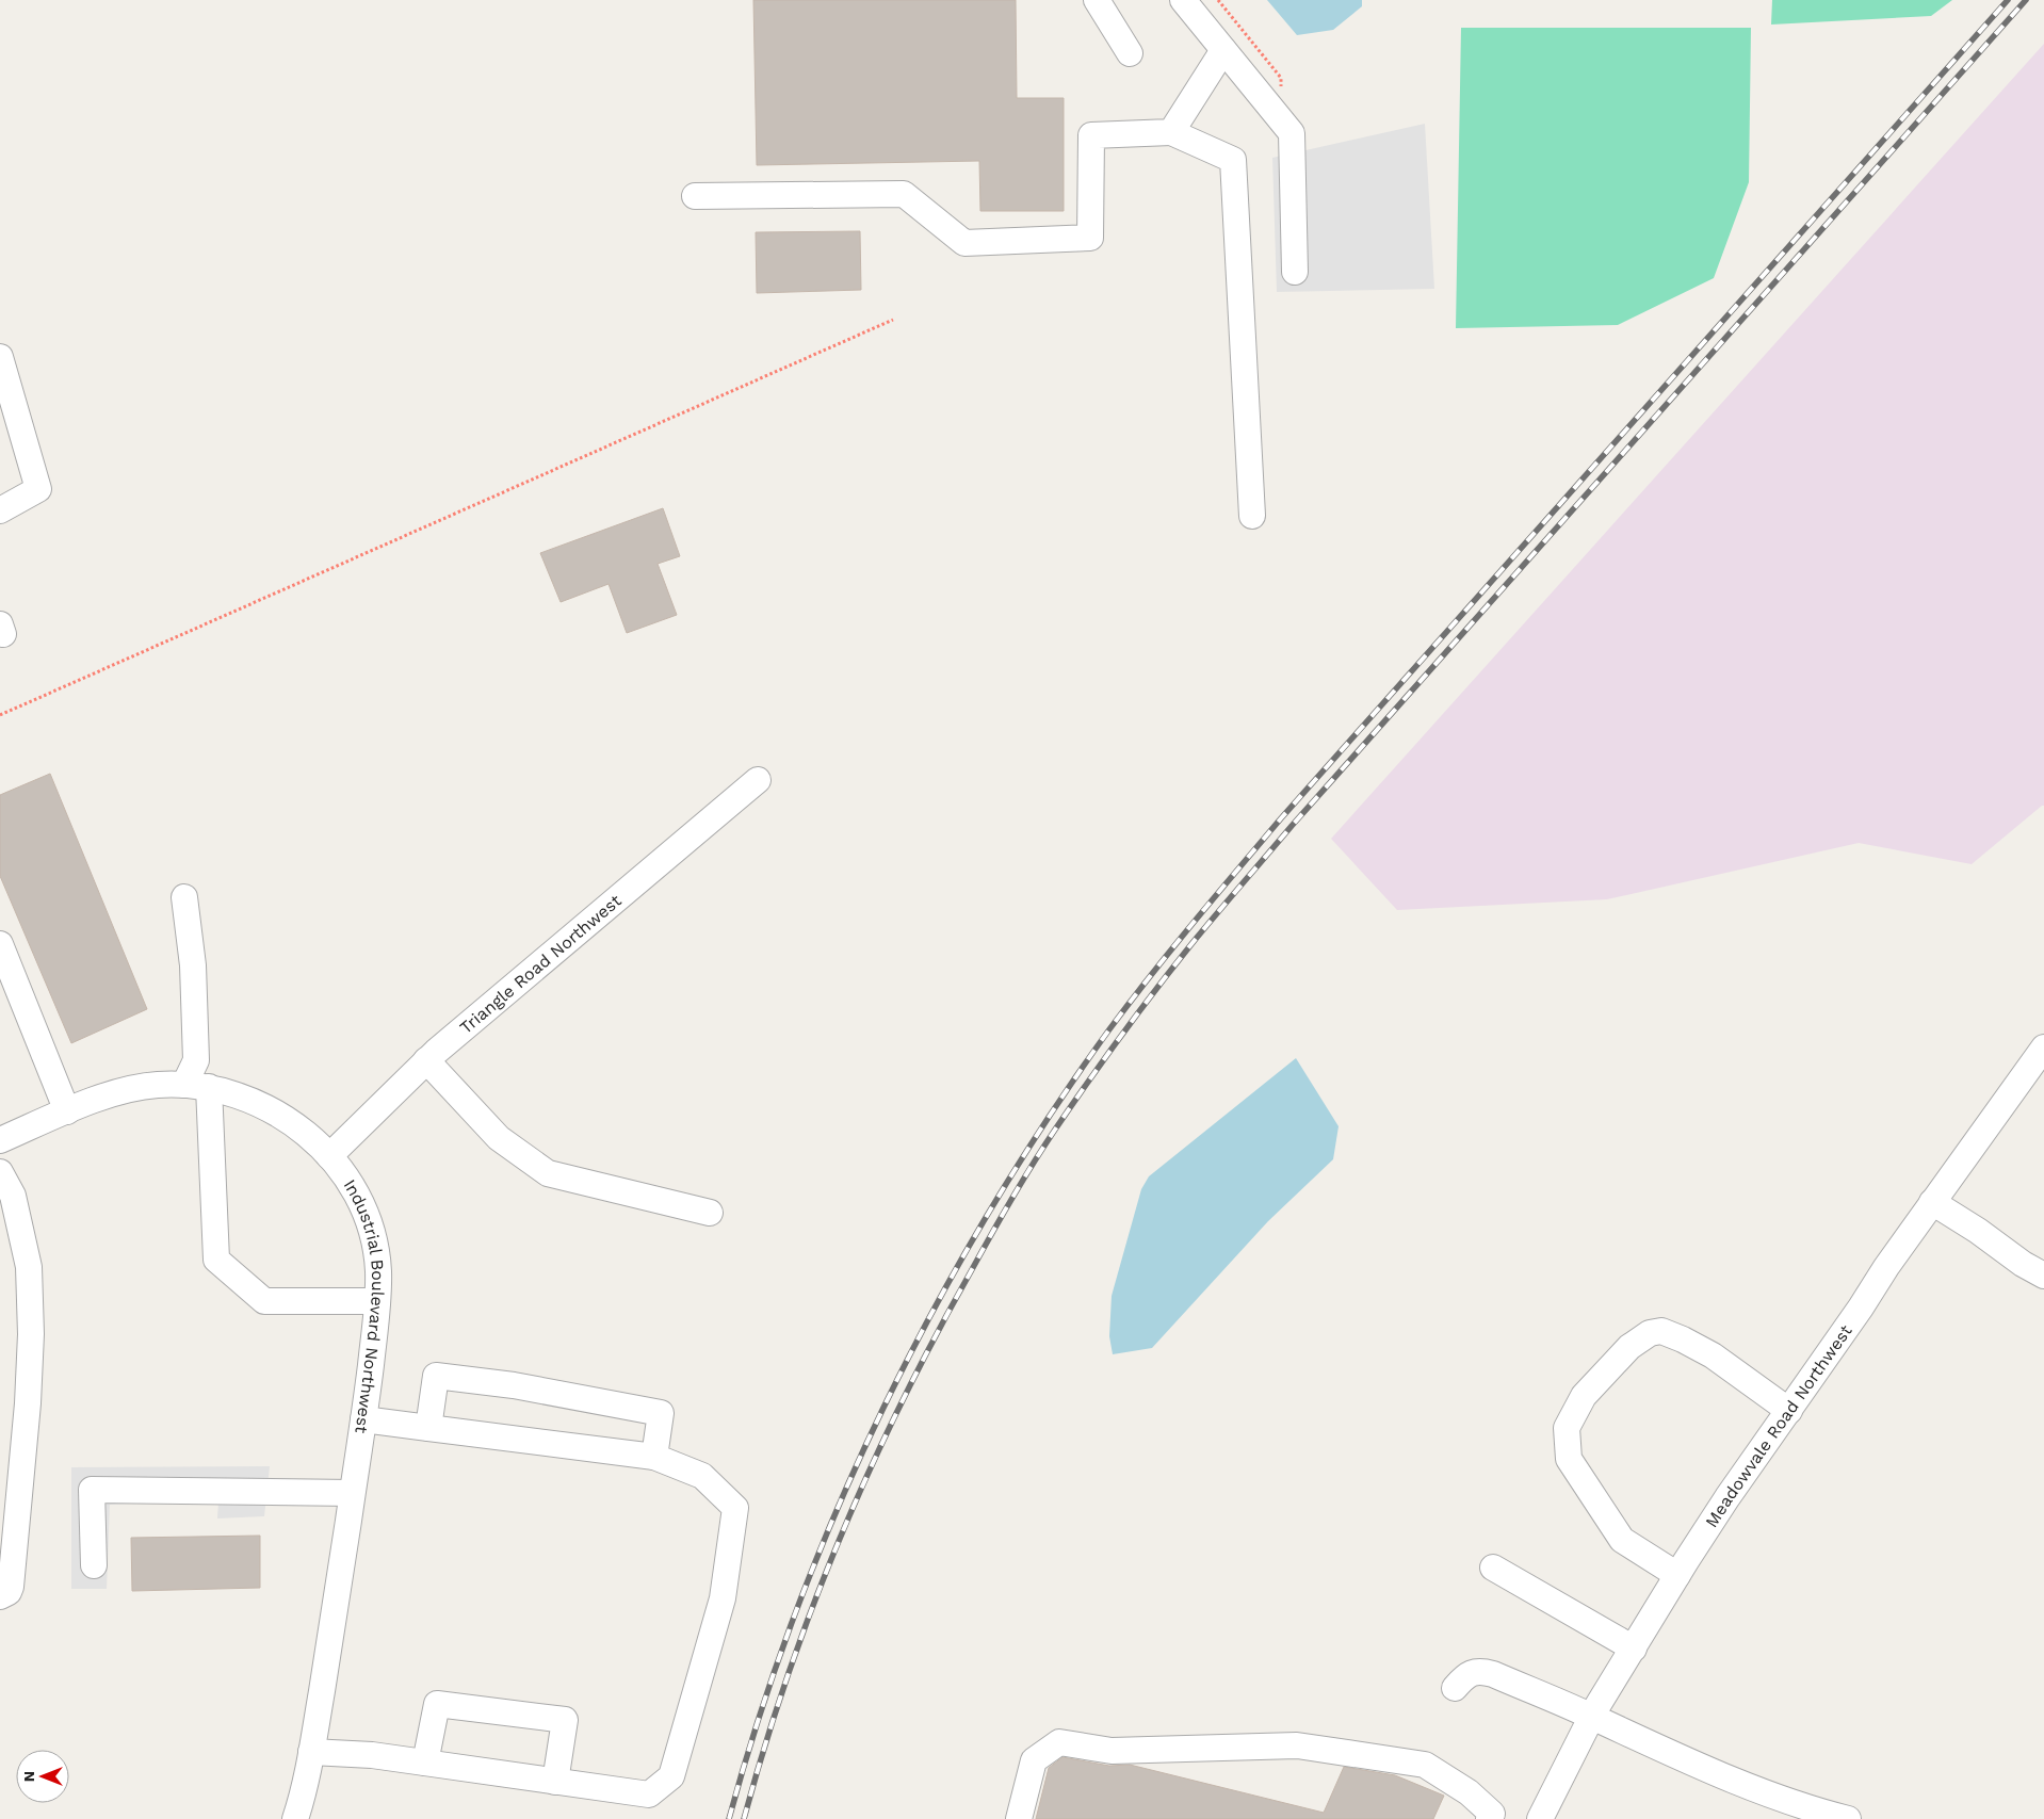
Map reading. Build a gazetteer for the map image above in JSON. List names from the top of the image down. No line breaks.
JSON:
{"streets":{"street":["Triangle Road Northwest","Industrial Boulevard Northwest","Meadowvale Road Northwest"]},"crossings":[["Triangle Road Northwest","Industrial Boulevard Northwest"]],"north":"left"}
